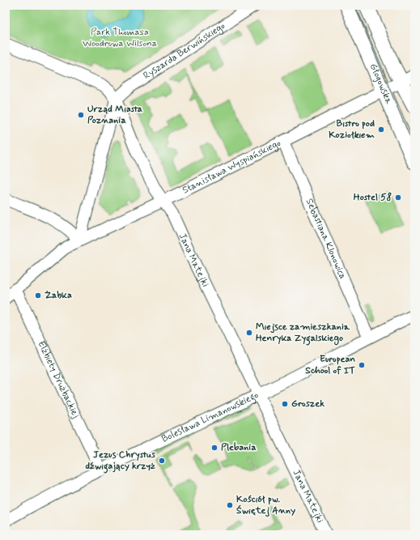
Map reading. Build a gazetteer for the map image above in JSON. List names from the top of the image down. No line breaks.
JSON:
{"streets":{"street":["Ryszarda Berwińskiego","Głogowska","Stanisława Wyspiańskiego","Sebastiana Klonowica","Jana Matejki","Elżbiety Drużbackiej","Bolesława Limanowskiego"]},"crossings":[["Ryszarda Berwińskiego","Jana Matejki"],["Głogowska","Stanisława Wyspiańskiego"],["Stanisława Wyspiańskiego","Sebastiana Klonowica"],["Stanisława Wyspiańskiego","Jana Matejki"],["Stanisława Wyspiańskiego","Elżbiety Drużbackiej"],["Sebastiana Klonowica","Bolesława Limanowskiego"],["Jana Matejki","Bolesława Limanowskiego"],["Elżbiety Drużbackiej","Bolesława Limanowskiego"]],"parks":["Park Thomasa Woodrowa Wilsona"],"places":["Urząd Miasta Poznania","Bistro pod Koziołkiem","Hostel 58","Żabka","Miejsce zamieszkania Henryka Zygalskiego","European School of IT","Groszek","Plebania","Jezus Chrystus dźwigający krzyż","Kościół pw. Świętej Anny"]}
